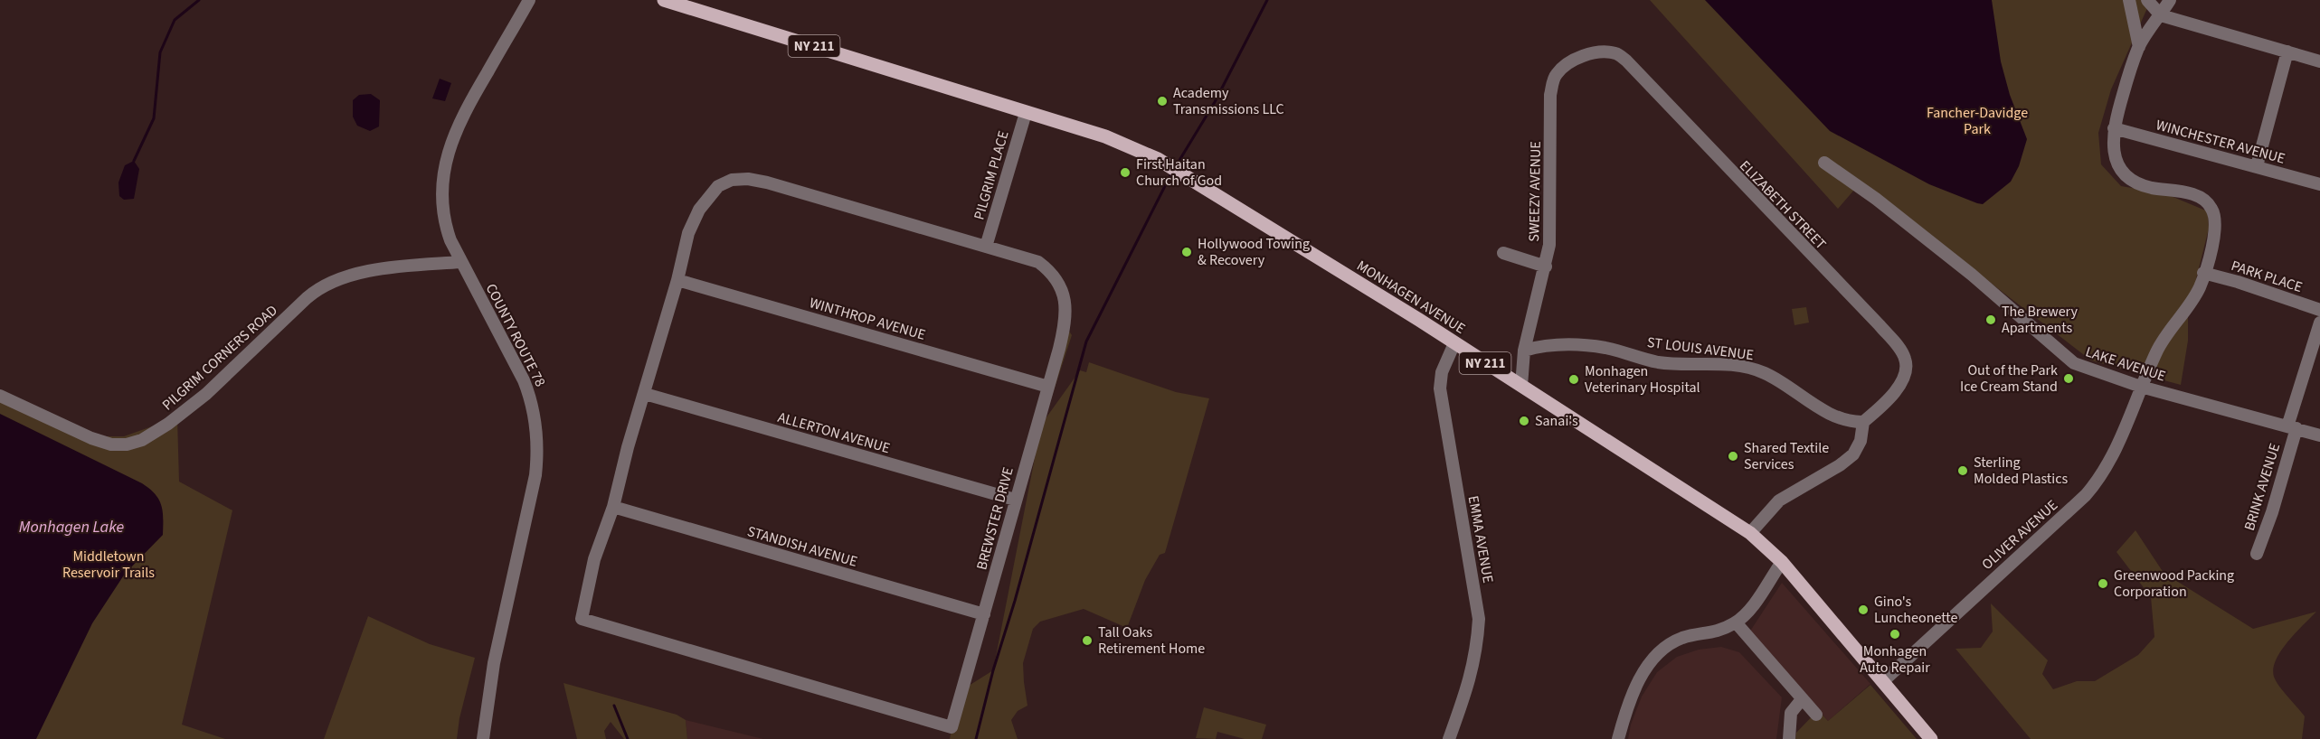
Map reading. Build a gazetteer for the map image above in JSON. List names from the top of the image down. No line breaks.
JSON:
{"streets":{"main road":["NY 211","MONHAGEN AVENUE"],"street":["WINCHESTER AVENUE","PILGRIM PLACE","SWEEZY AVENUE","ELIZABETH STREET","PARK PLACE","WINTHROP AVENUE","COUNTY ROUTE 78","ST LOUIS AVENUE","PILGRIM CORNERS ROAD","LAKE AVENUE","ALLERTON AVENUE","BRINK AVENUE","BREWSTER DRIVE","OLIVER AVENUE","EMMA AVENUE","STANDISH AVENUE"]},"crossings":[["WINCHESTER AVENUE","OLIVER AVENUE"],["PILGRIM PLACE","MONHAGEN AVENUE"],["PILGRIM PLACE","BREWSTER DRIVE"],["SWEEZY AVENUE","ELIZABETH STREET"],["SWEEZY AVENUE","MONHAGEN AVENUE"],["SWEEZY AVENUE","ST LOUIS AVENUE"],["ELIZABETH STREET","ST LOUIS AVENUE"],["PARK PLACE","OLIVER AVENUE"],["MONHAGEN AVENUE","OLIVER AVENUE"],["MONHAGEN AVENUE","EMMA AVENUE"],["WINTHROP AVENUE","BREWSTER DRIVE"],["COUNTY ROUTE 78","PILGRIM CORNERS ROAD"],["LAKE AVENUE","BRINK AVENUE"],["LAKE AVENUE","OLIVER AVENUE"],["ALLERTON AVENUE","BREWSTER DRIVE"],["BREWSTER DRIVE","STANDISH AVENUE"]],"water":["Monhagen Lake"],"parks":["Fancher-Davidge Park","Middletown Reservoir Trails"],"places":["Academy Transmissions LLC","First Haitan Church of God","Hollywood Towing & Recovery","The Brewery Apartments","Out of the Park Ice Cream Stand","Monhagen Veterinary Hospital","Sanai's","Shared Textile Services","Sterling Molded Plastics","Greenwood Packing Corporation","Gino's Luncheonette","Monhagen Auto Repair","Tall Oaks Retirement Home"]}
